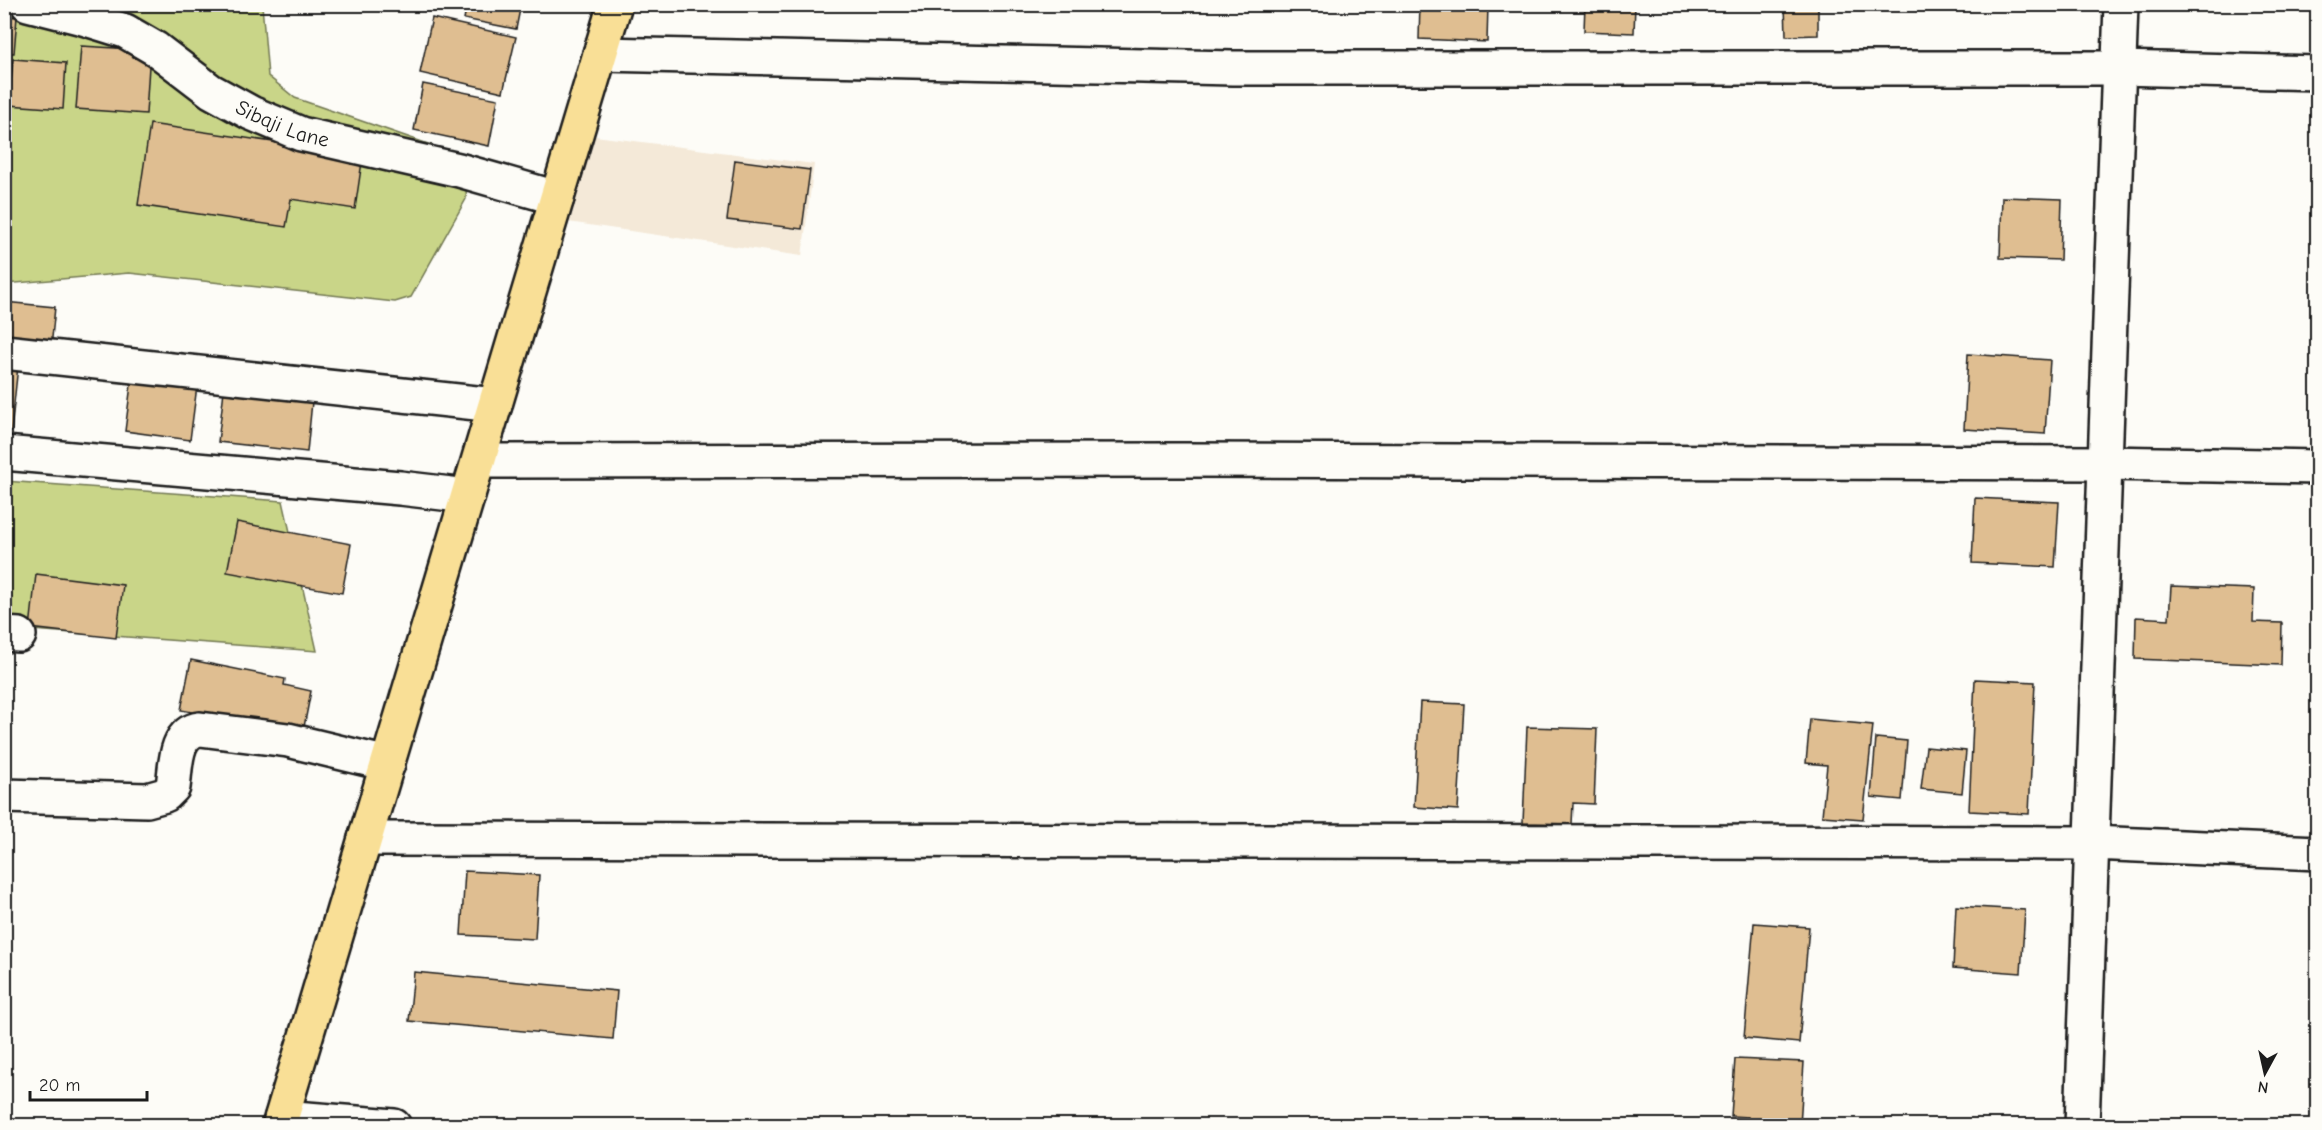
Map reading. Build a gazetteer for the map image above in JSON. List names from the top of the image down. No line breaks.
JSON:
{"streets":{"street":["Sibaji Lane"]},"scale_bar":"20 m","north":"bottom"}
